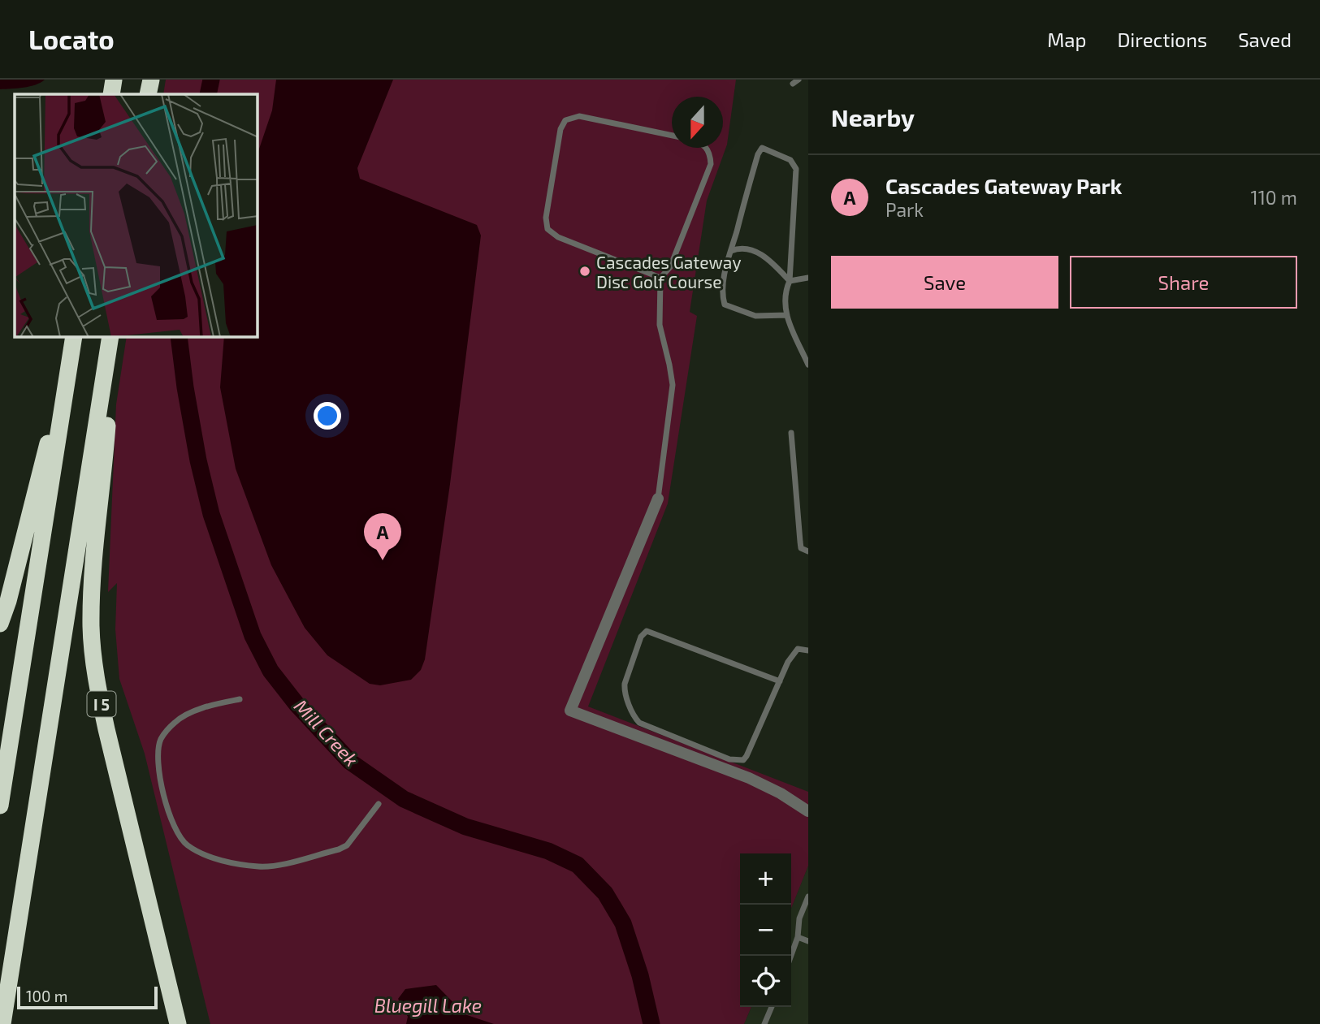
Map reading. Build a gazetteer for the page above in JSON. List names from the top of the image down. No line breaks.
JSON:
{"streets":{"highway":["I 5"]},"water":["Mill Creek","Bluegill Lake"],"places":["Cascades Gateway Disc Golf Course"],"scale_bar":"100 m","north":"bottom","page":{"header":"Locato","nav":["Map","Directions","Saved"],"heading":"Nearby","list":[{"mark":"A","name":"Cascades Gateway Park","note":"Park","value":"110 m"}],"buttons":["Save","Share"],"pins":"A","map_buttons":["+","−"],"scale":"100 m"}}
